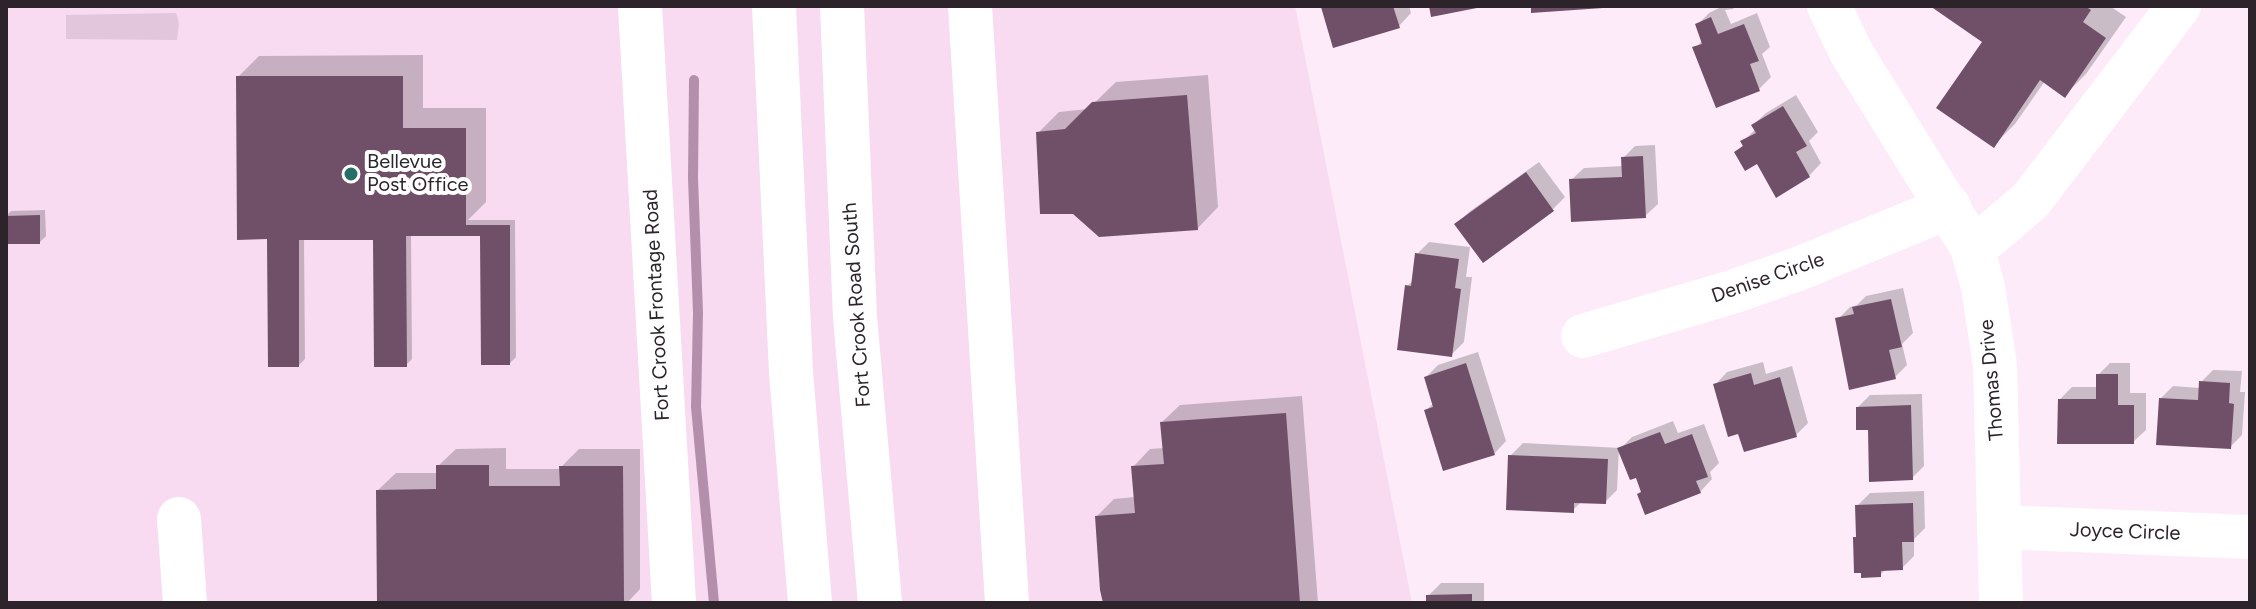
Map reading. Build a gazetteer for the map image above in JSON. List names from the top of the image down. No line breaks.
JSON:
{"streets":{"street":["Denise Circle","Fort Crook Frontage Road","Fort Crook Road South","Thomas Drive","Joyce Circle"]},"crossings":[["Denise Circle","Thomas Drive"],["Thomas Drive","Joyce Circle"]],"places":["Bellevue Post Office"]}
